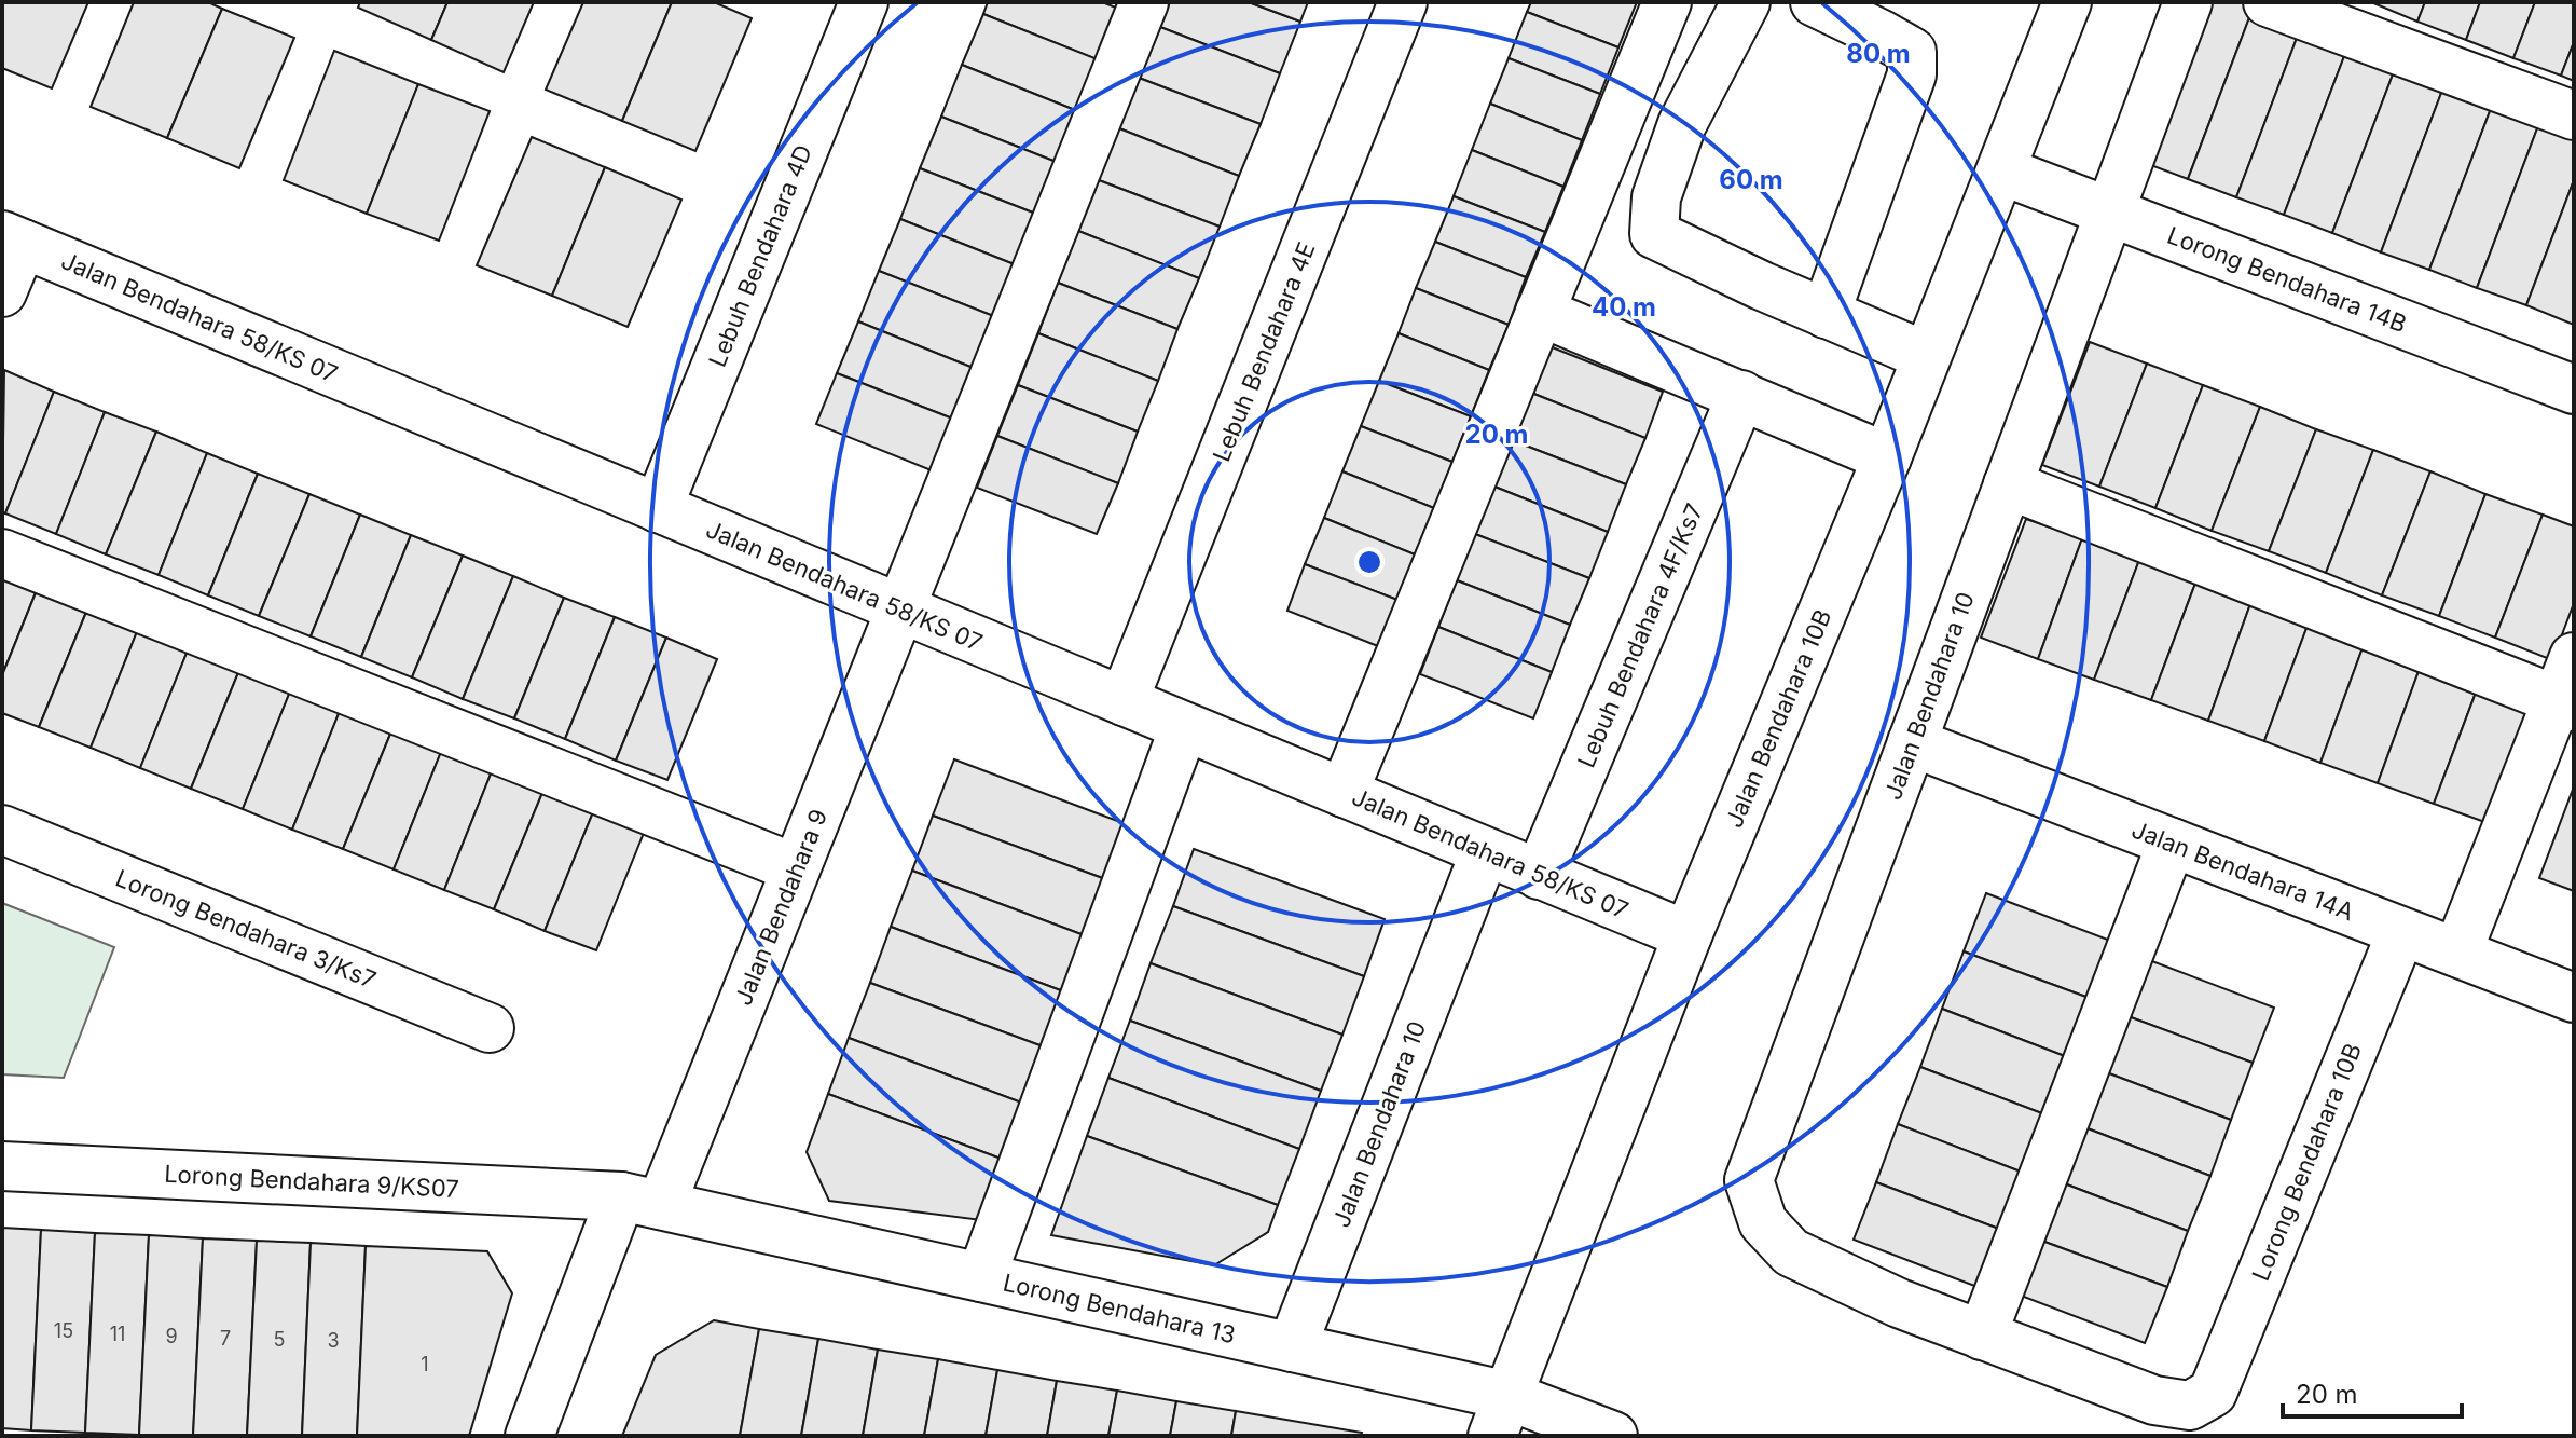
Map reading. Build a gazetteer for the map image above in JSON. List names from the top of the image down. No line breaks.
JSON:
{"streets":{"street":["Lebuh Bendahara 4D","Lorong Bendahara 14B","Jalan Bendahara 58/KS 07","Lebuh Bendahara 4E","Lebuh Bendahara 4F/Ks7","Jalan Bendahara 10","Jalan Bendahara 10B","Jalan Bendahara 14A","Jalan Bendahara 9","Lorong Bendahara 3/Ks7","Lorong Bendahara 10B","Lorong Bendahara 9/KS07","Lorong Bendahara 13"]},"crossings":[["Lebuh Bendahara 4D","Jalan Bendahara 58/KS 07"],["Lorong Bendahara 14B","Jalan Bendahara 10"],["Lorong Bendahara 14B","Jalan Bendahara 10B"],["Jalan Bendahara 58/KS 07","Lebuh Bendahara 4E"],["Jalan Bendahara 58/KS 07","Lebuh Bendahara 4F/Ks7"],["Jalan Bendahara 58/KS 07","Jalan Bendahara 10"],["Jalan Bendahara 58/KS 07","Jalan Bendahara 10B"],["Jalan Bendahara 58/KS 07","Jalan Bendahara 9"],["Jalan Bendahara 10","Jalan Bendahara 14A"],["Jalan Bendahara 10","Lorong Bendahara 10B"],["Jalan Bendahara 10","Lorong Bendahara 13"],["Jalan Bendahara 10B","Lorong Bendahara 13"],["Jalan Bendahara 14A","Lorong Bendahara 10B"],["Jalan Bendahara 9","Lorong Bendahara 9/KS07"],["Jalan Bendahara 9","Lorong Bendahara 13"],["Lorong Bendahara 9/KS07","Lorong Bendahara 13"]],"house_numbers":["15","11","9","7","5","3","1"],"scale_bar":"20 m","rings":["80 m","60 m","40 m","20 m"]}
